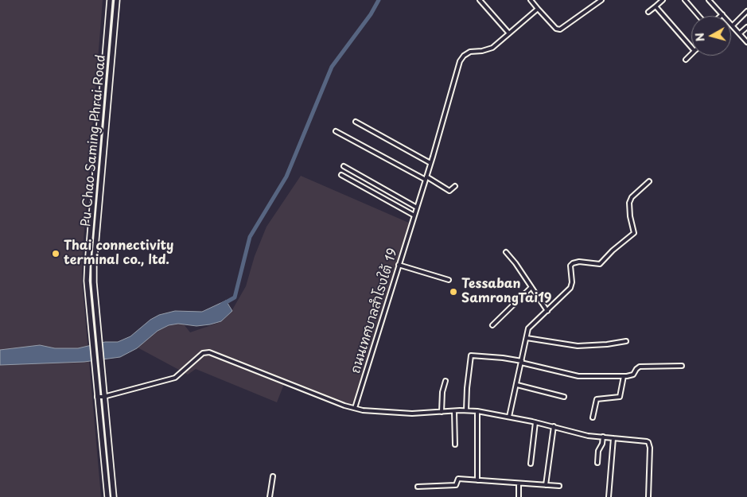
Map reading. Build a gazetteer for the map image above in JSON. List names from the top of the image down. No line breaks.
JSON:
{"streets":{"main road":["Pu Chao Saming Phrai Road"],"street":["ถนนเทศบาลสำโรงใต้ 19"]},"places":["Thai connectivity terminal co., ltd.","Tessaban SamrongTai19"],"north":"left"}
